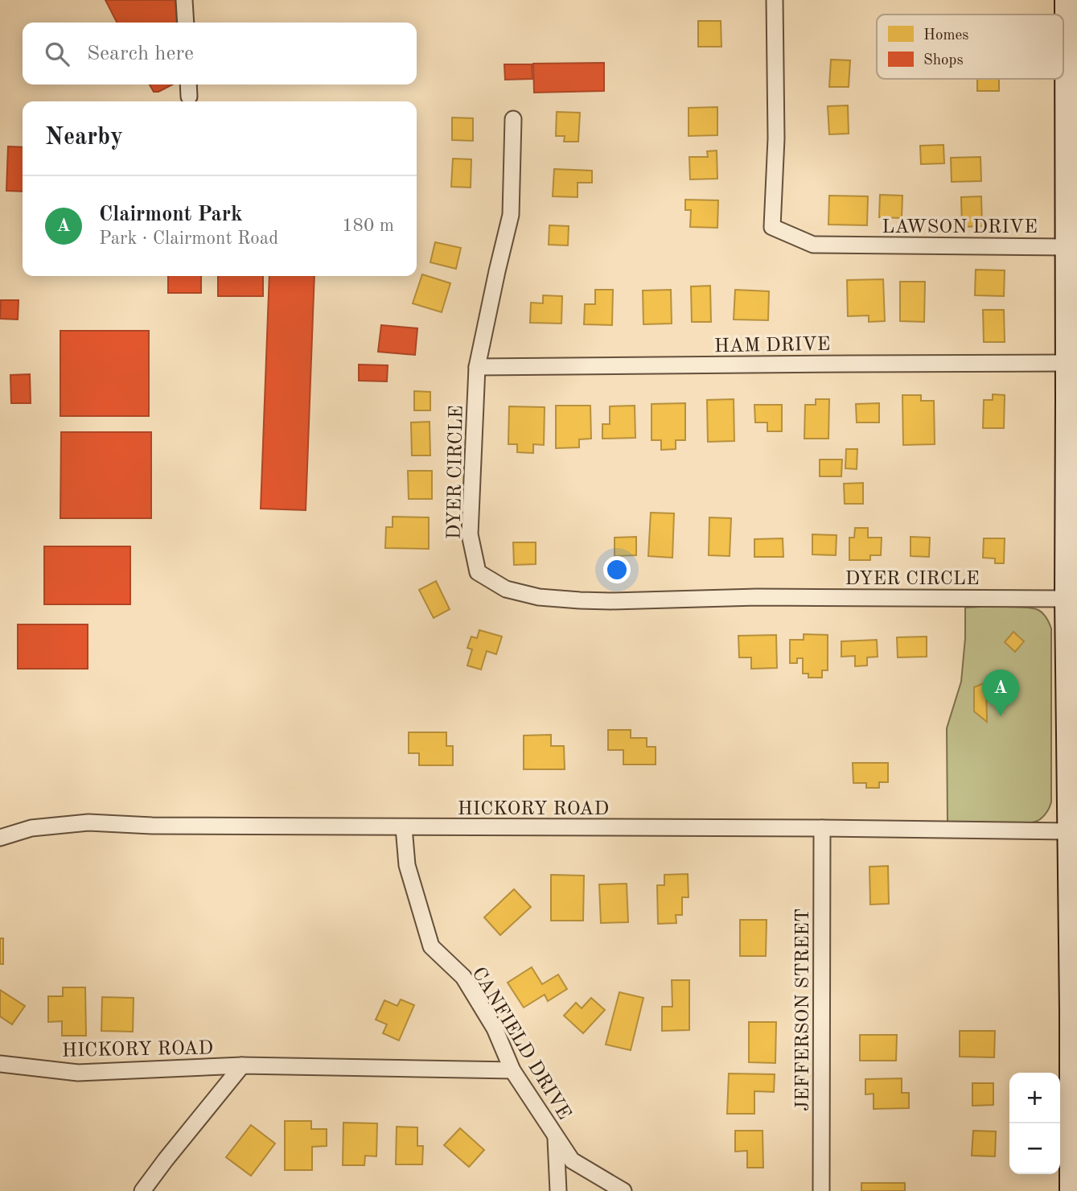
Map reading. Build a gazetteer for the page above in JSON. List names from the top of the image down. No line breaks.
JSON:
{"streets":{"street":["LAWSON DRIVE","HAM DRIVE","DYER CIRCLE","HICKORY ROAD","JEFFERSON STREET","CANFIELD DRIVE"]},"crossings":[["HAM DRIVE","DYER CIRCLE"],["HICKORY ROAD","JEFFERSON STREET"],["HICKORY ROAD","CANFIELD DRIVE"]],"legend":["Homes","Shops"],"page":{"search":"Search here","heading":"Nearby","list":[{"mark":"A","name":"Clairmont Park","note":"Park · Clairmont Road","value":"180 m"}],"pins":"A","map_buttons":["+","−"]}}
